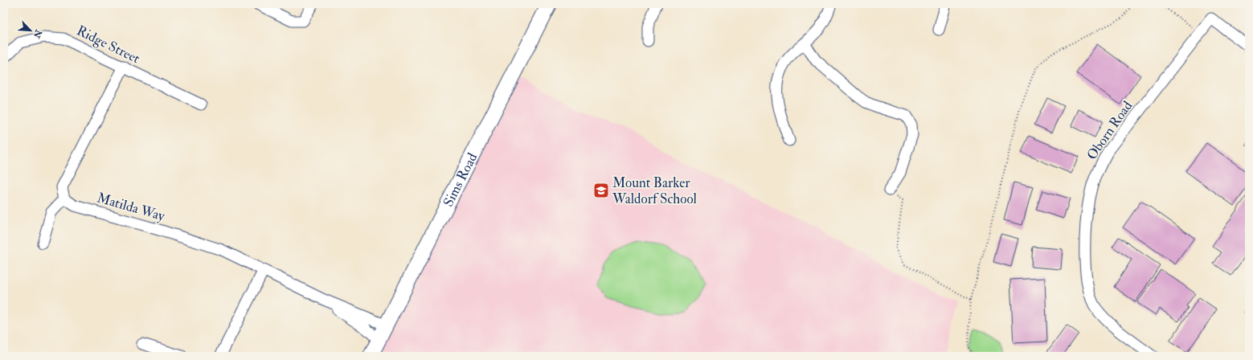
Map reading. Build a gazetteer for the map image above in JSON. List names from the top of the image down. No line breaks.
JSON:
{"streets":{"street":["Ridge Street","Oborn Road","Sims Road","Matilda Way"]},"crossings":[["Sims Road","Matilda Way"]],"places":{"school or university":["Mount Barker Waldorf School"]},"north":"bottom right"}
